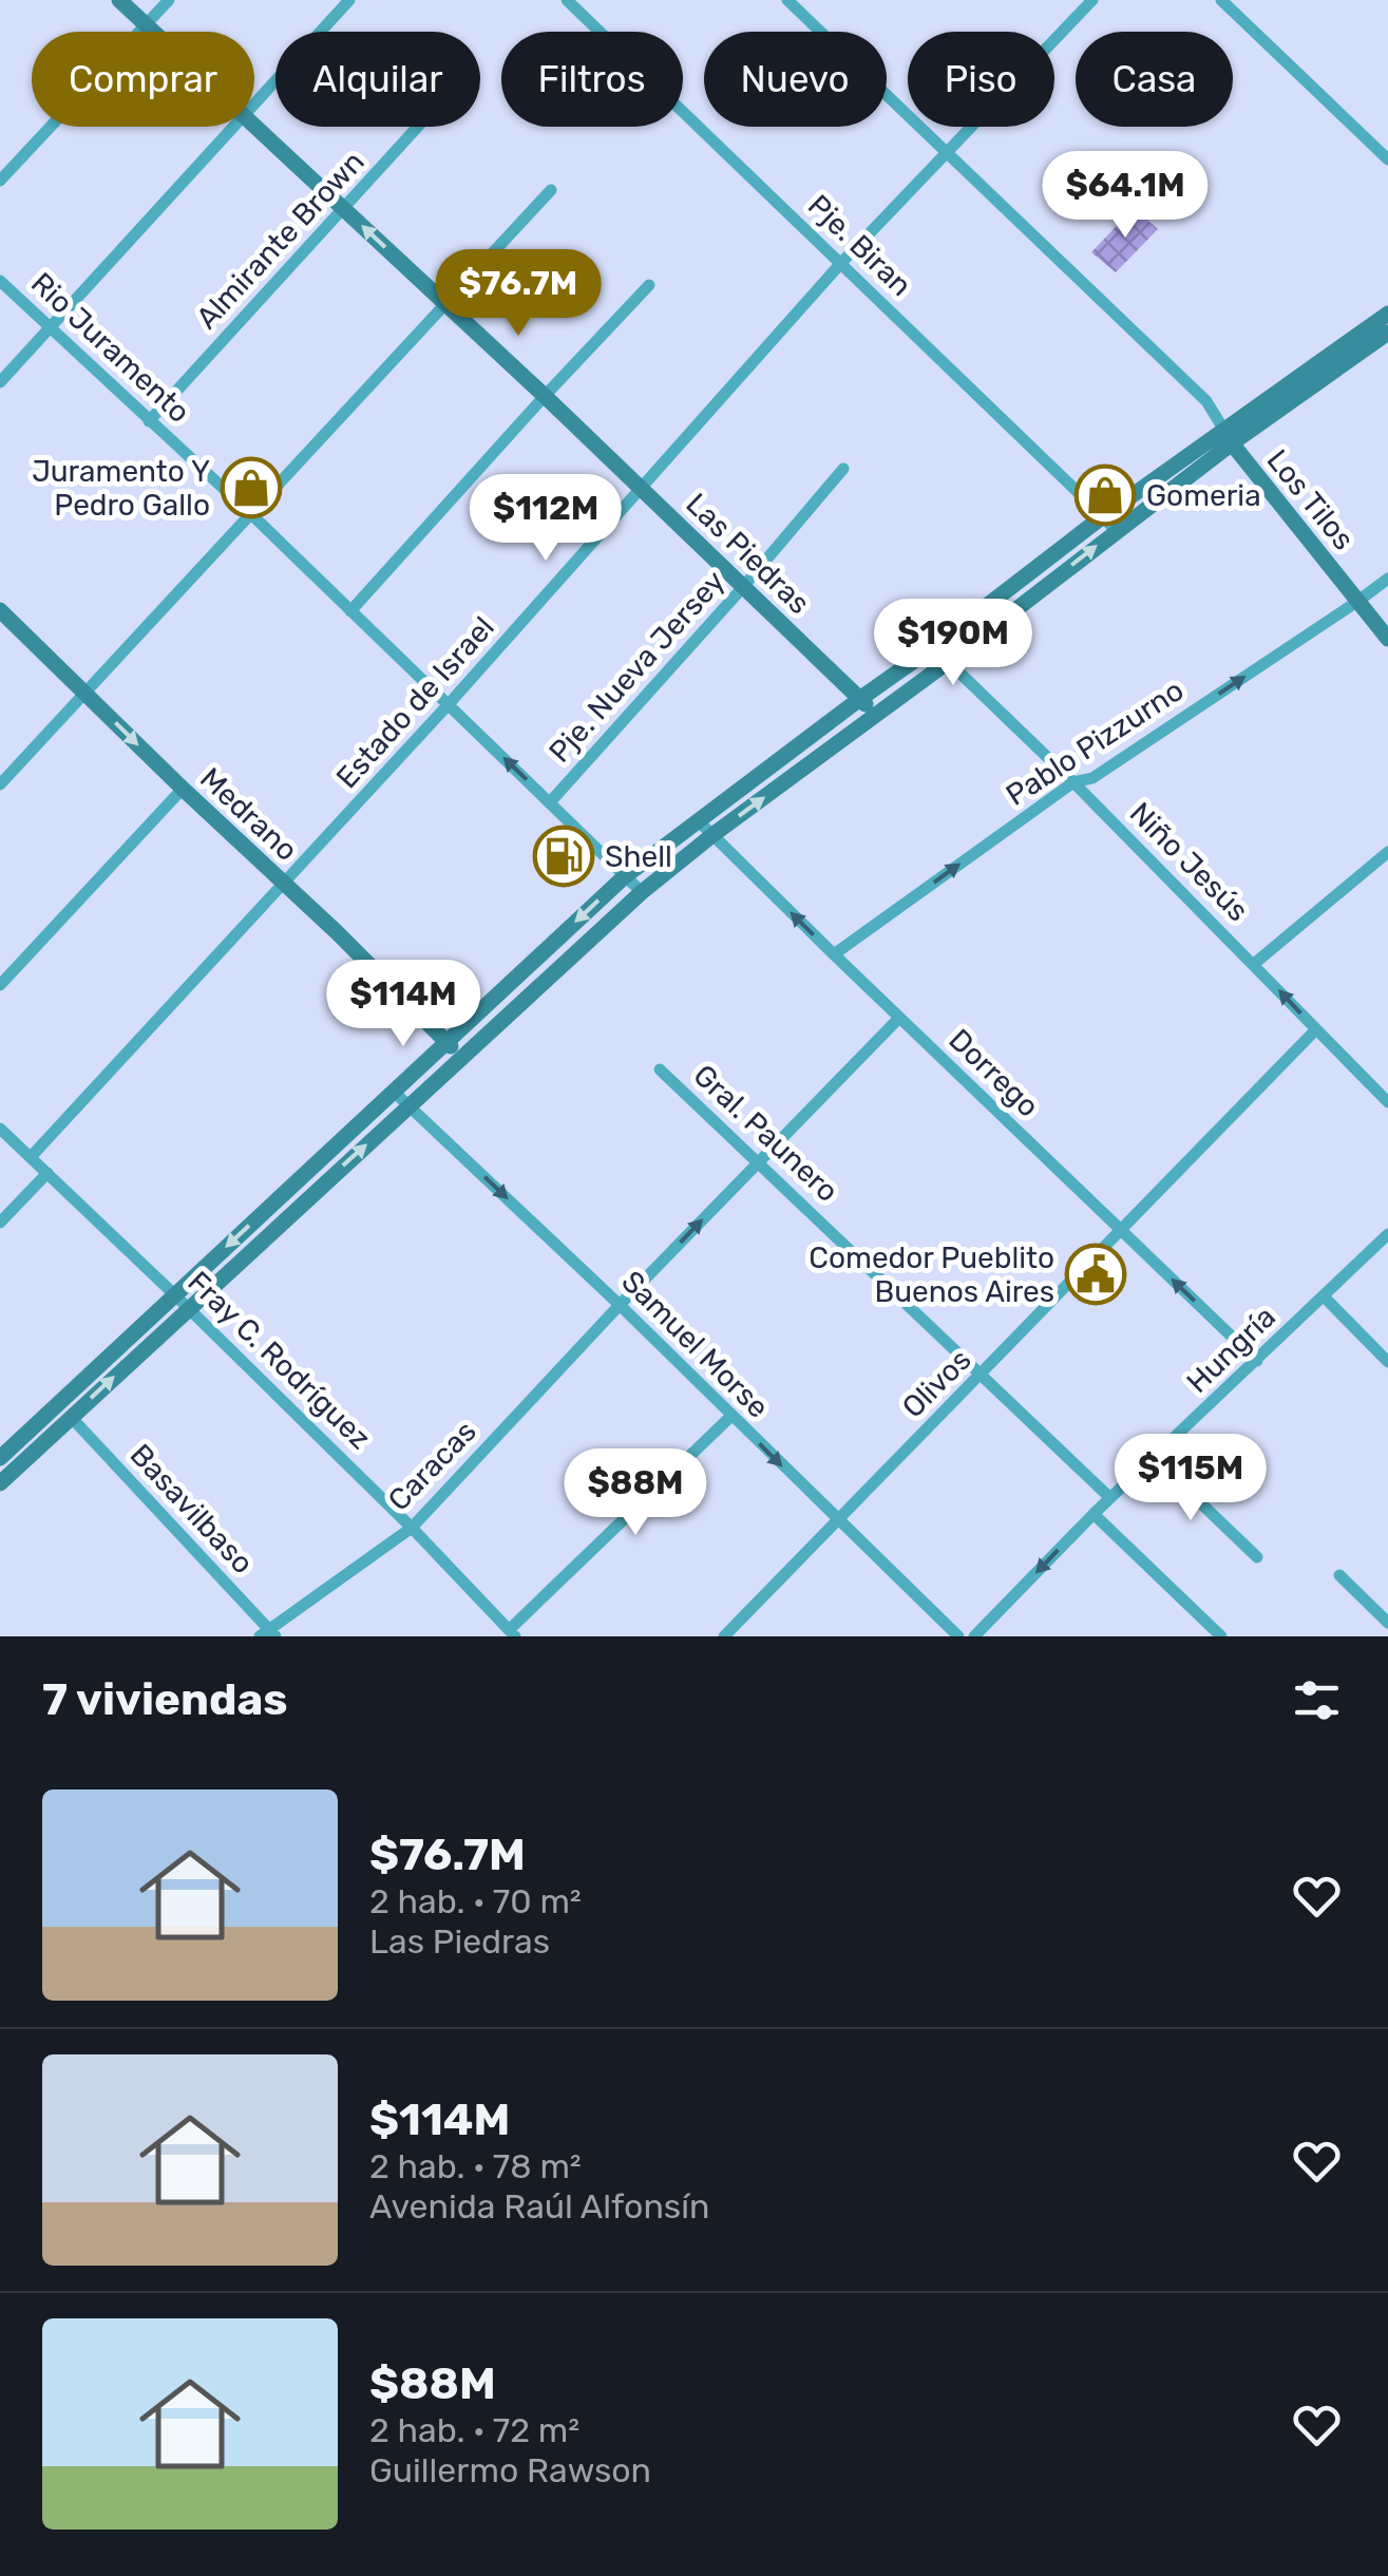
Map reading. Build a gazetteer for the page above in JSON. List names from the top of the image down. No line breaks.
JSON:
{"streets":{"main road":["Los Tilos","Las Piedras","Medrano"],"street":["Almirante Brown","Pje. Biran","Rio Juramento","Pje. Nueva Jersey","Estado de Israel","Pablo Pizzurno","Niño Jesús","Dorrego","Gral. Paunero","Samuel Morse","Hungría","Fray C. Rodríguez","Olivos","Caracas","Basavilbaso"]},"crossings":[["Almirante Brown","Rio Juramento"],["Almirante Brown","Las Piedras"],["Pje. Biran","Estado de Israel"],["Rio Juramento","Pje. Nueva Jersey"],["Rio Juramento","Estado de Israel"],["Los Tilos","Pablo Pizzurno"],["Las Piedras","Pje. Nueva Jersey"],["Las Piedras","Estado de Israel"],["Estado de Israel","Medrano"],["Estado de Israel","Fray C. Rodríguez"],["Pablo Pizzurno","Niño Jesús"],["Pablo Pizzurno","Dorrego"],["Niño Jesús","Olivos"],["Dorrego","Hungría"],["Dorrego","Olivos"],["Gral. Paunero","Hungría"],["Gral. Paunero","Olivos"],["Samuel Morse","Olivos"],["Samuel Morse","Caracas"],["Fray C. Rodríguez","Caracas"],["Caracas","Basavilbaso"]],"one_way":["Pablo Pizzurno","Dorrego","Samuel Morse"],"places":{"shop":["Juramento Y Pedro Gallo","Gomeria"],"fuel station":["Shell"],"public building":["Comedor Pueblito Buenos Aires"]},"page":{"chip":["Comprar","Alquilar","Filtros","Nuevo","Piso","Casa"],"price":["$64.1M","$76.7M","$112M","$190M","$114M","$115M","$88M"],"heading":"7 viviendas","list":[{"name":"$76.7M","note":"2 hab. · 70 m² · Las Piedras"},{"name":"$114M","note":"2 hab. · 78 m² · Avenida Raúl Alfonsín"},{"name":"$88M","note":"2 hab. · 72 m² · Guillermo Rawson"}]}}
